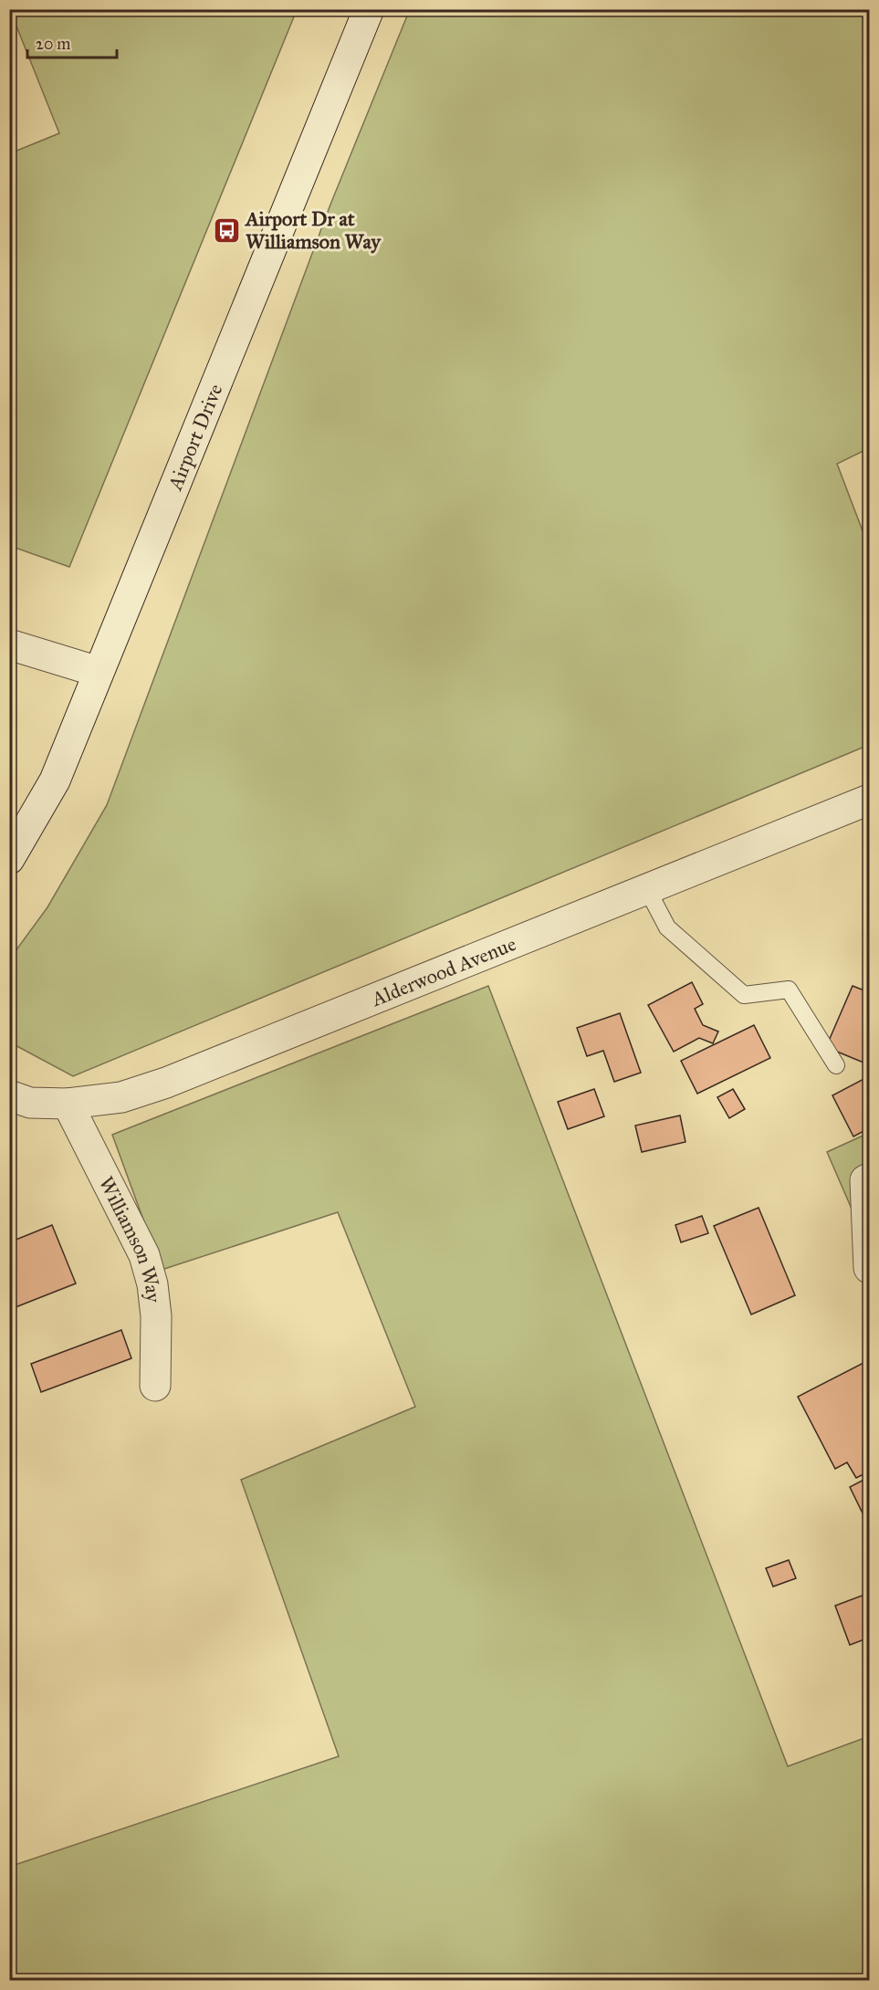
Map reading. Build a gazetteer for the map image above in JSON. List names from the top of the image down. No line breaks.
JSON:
{"streets":{"street":["Airport Drive","Alderwood Avenue","Williamson Way"]},"crossings":[["Alderwood Avenue","Williamson Way"]],"places":{"bus stop":["Airport Dr at Williamson Way"]},"scale_bar":"20 m"}
